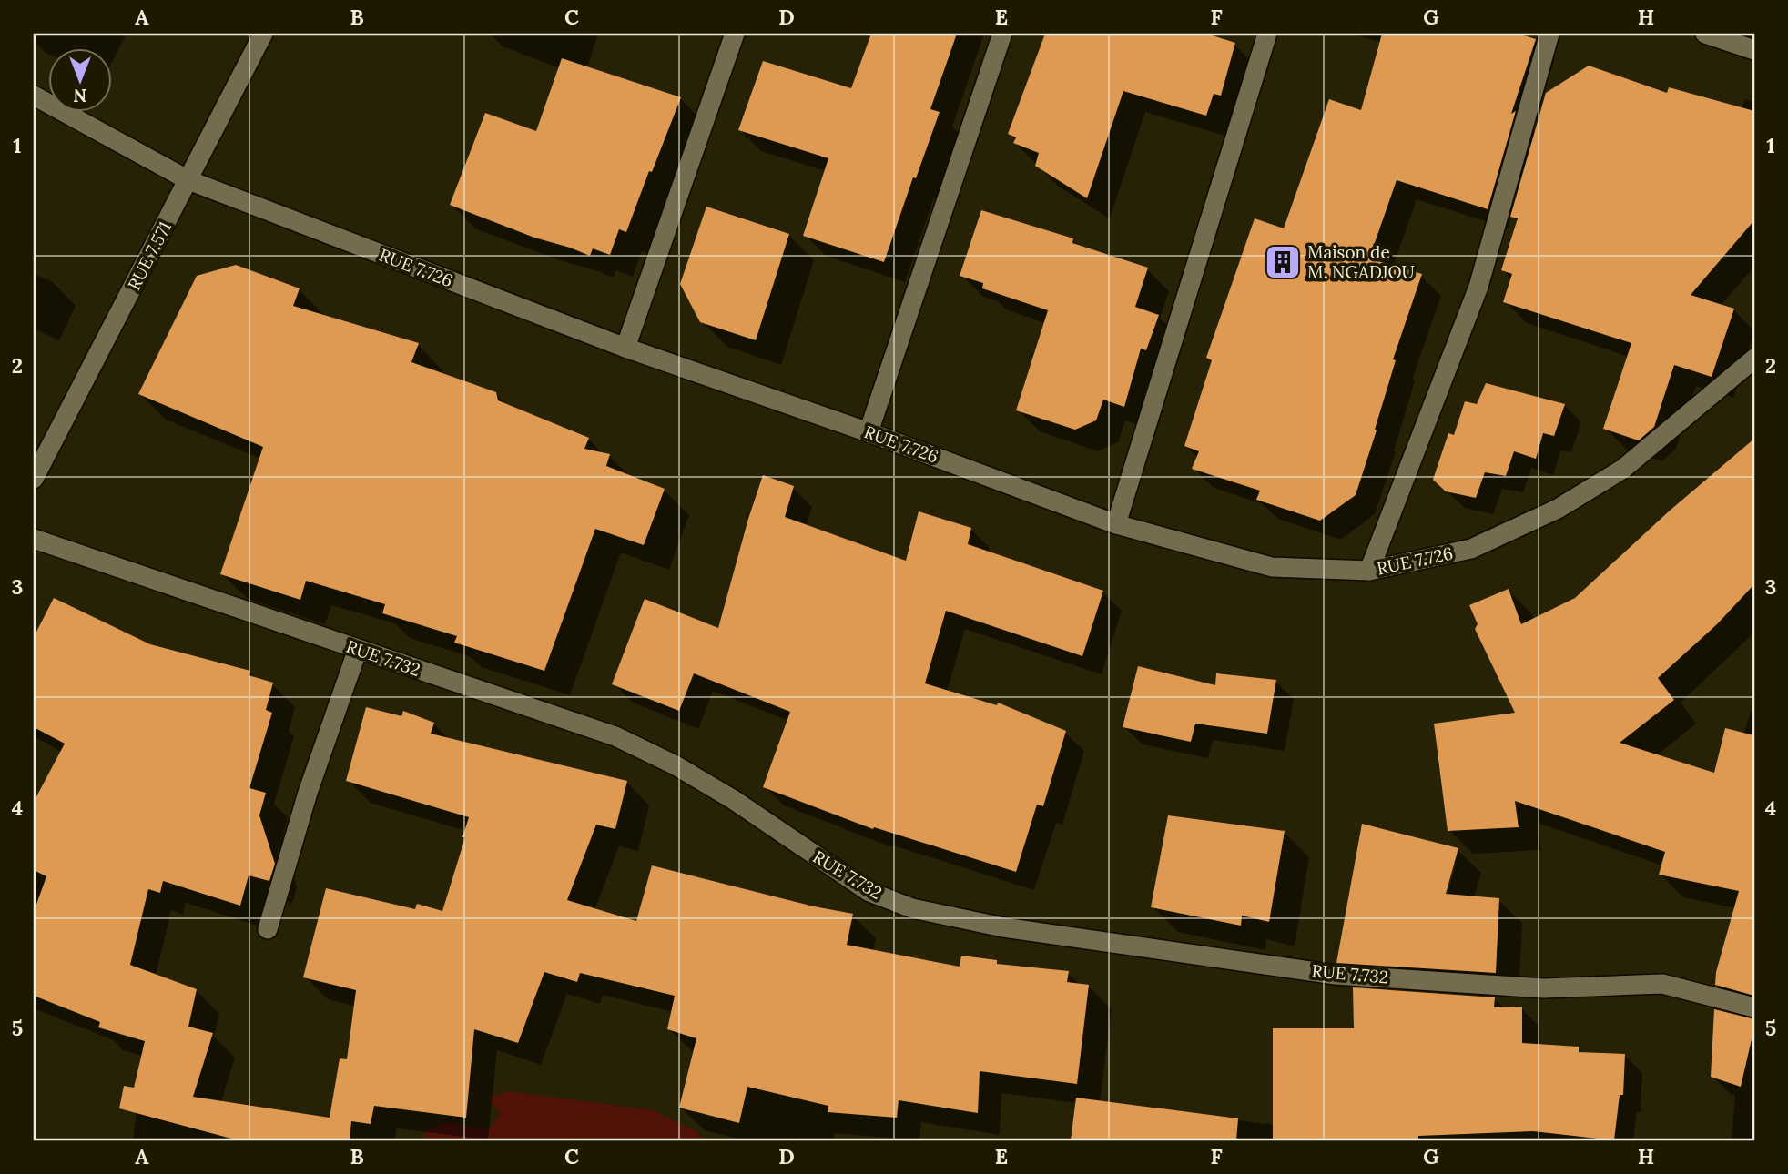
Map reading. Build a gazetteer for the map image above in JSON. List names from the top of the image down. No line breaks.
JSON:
{"streets":{"street":["RUE 7.571","RUE 7.726","RUE 7.732"]},"crossings":[["RUE 7.571","RUE 7.726"]],"places":{"building":["Maison de M. NGADJOU"]},"north":"bottom","grid":{"columns":["A","B","C","D","E","F","G","H"],"rows":["1","2","3","4","5"]}}
